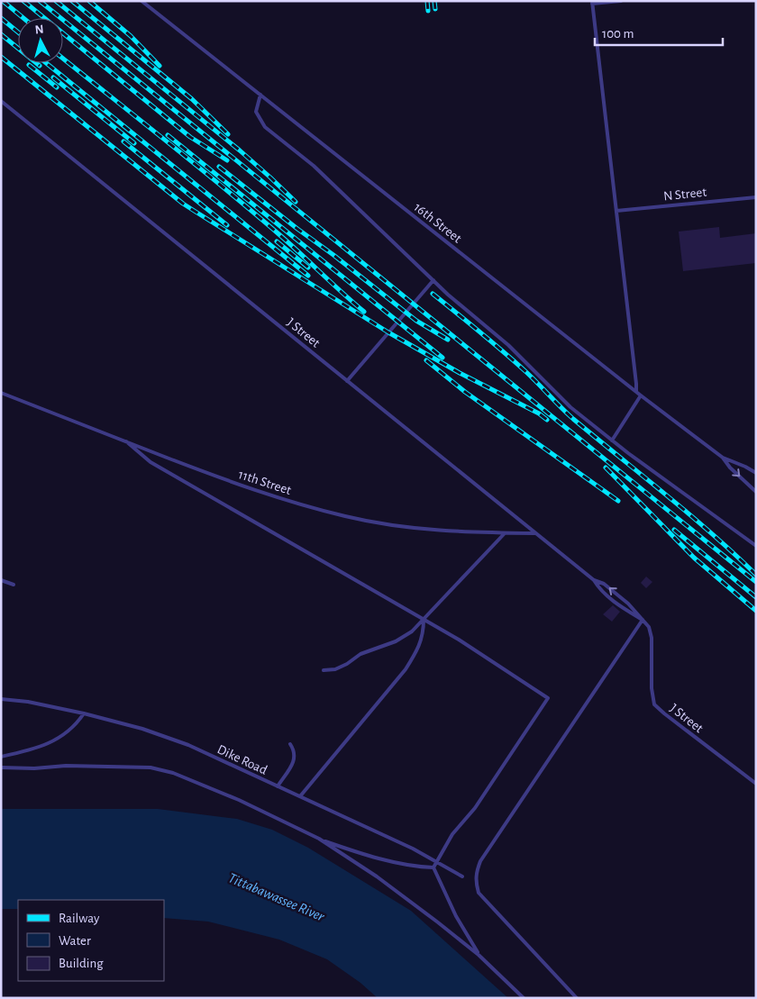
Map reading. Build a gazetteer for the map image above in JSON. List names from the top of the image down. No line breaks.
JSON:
{"streets":{"lane":["N Street","16th Street","J Street","11th Street","Dike Road"]},"crossings":[["J Street","11th Street"]],"water":["Tittabawassee River"],"legend":["Railway","Water","Building"],"scale_bar":"100 m","north":"top"}
